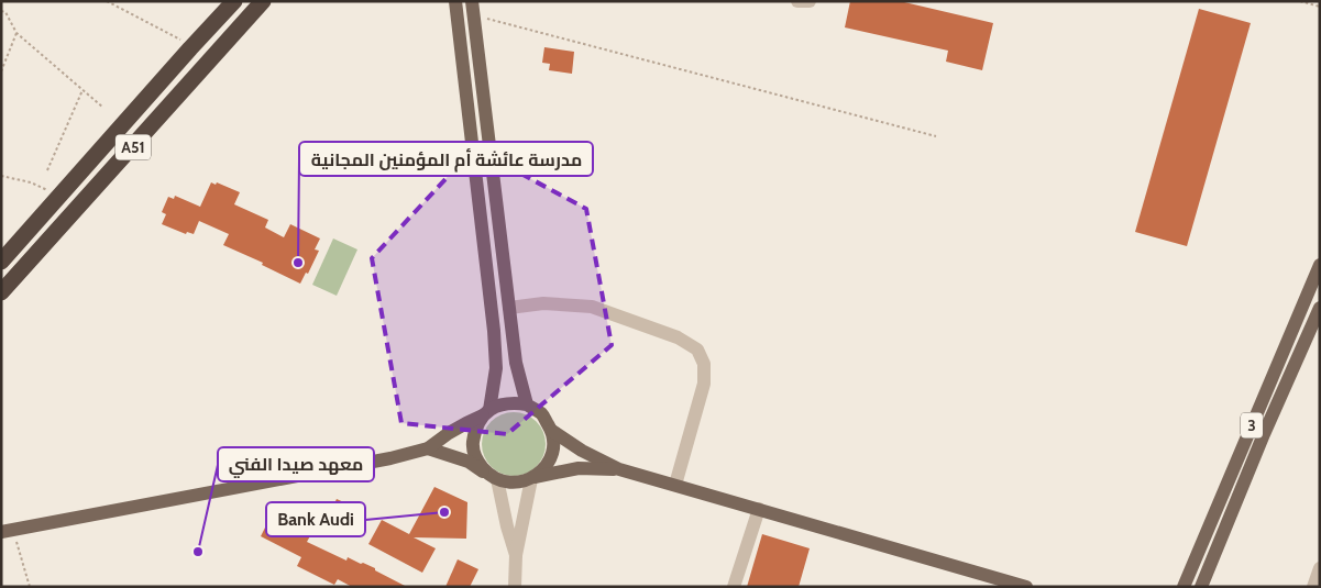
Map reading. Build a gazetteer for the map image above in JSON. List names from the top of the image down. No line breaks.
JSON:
{"streets":{"highway":["A51"],"main road":["3"]},"places":["مدرسة عائشة أم المؤمنين المجانية","Bank Audi","معهد صيدا الفني"]}
